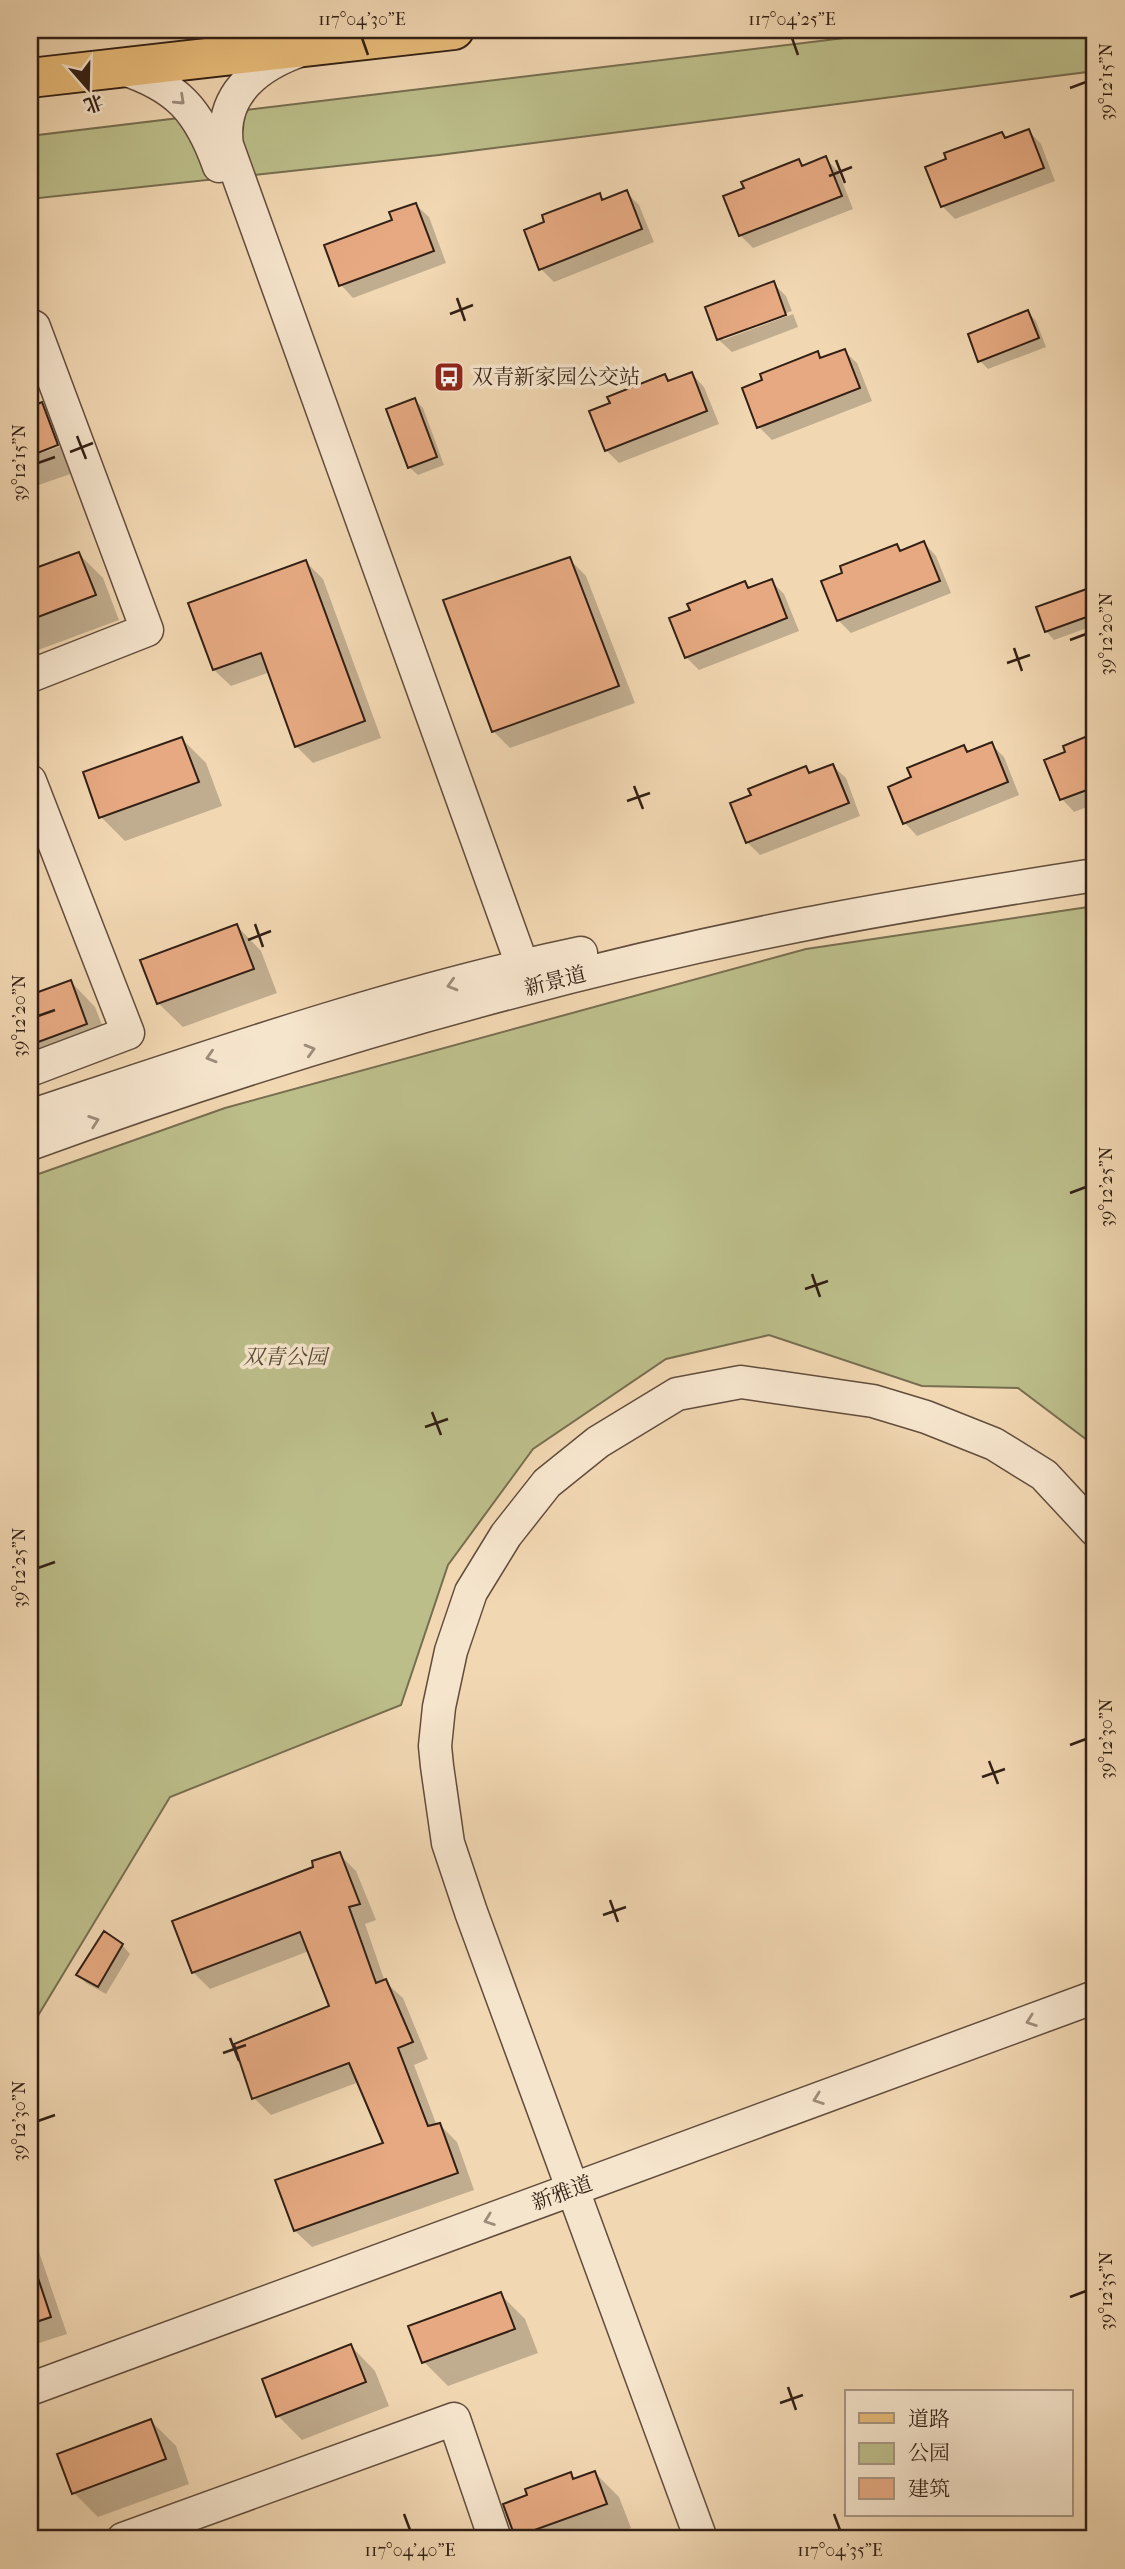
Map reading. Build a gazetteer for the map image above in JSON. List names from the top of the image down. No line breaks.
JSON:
{"streets":{"street":["新景道","新雅道"]},"parks":["双青公园"],"places":{"bus stop":["双青新家园公交站"]},"legend":["道路","公园","建筑"],"north":"bottom","coordinates":["117°04'30\"E","117°04'25\"E","39°12'15\"N","39°12'20\"N","39°12'25\"N","39°12'30\"N","39°12'35\"N","117°04'40\"E","117°04'35\"E"]}
